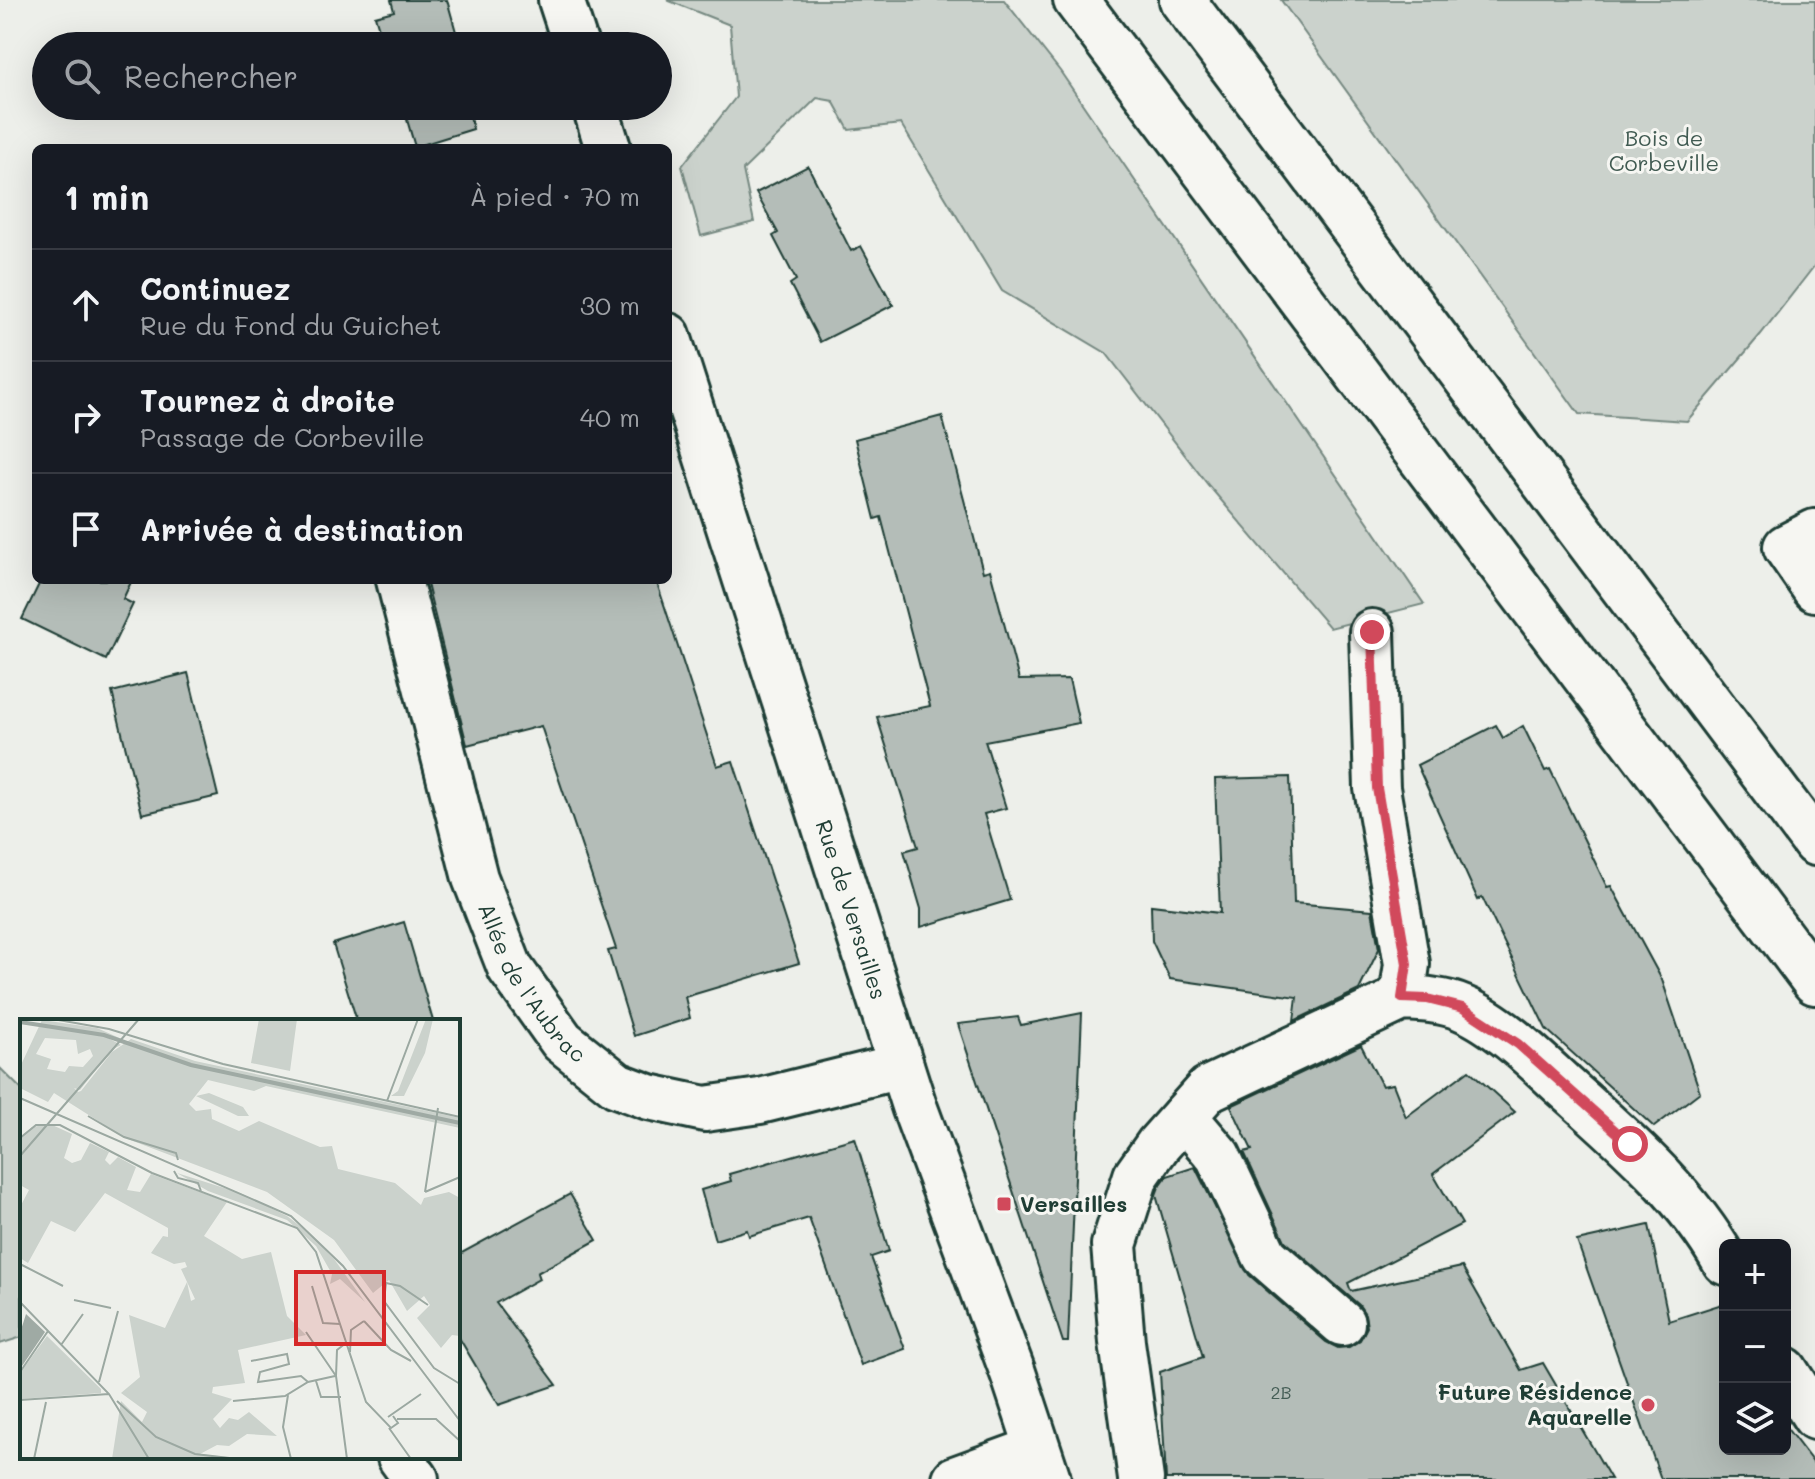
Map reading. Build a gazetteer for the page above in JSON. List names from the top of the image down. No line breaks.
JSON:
{"streets":{"main road":["Rue de Versailles","Allée de l'Aubrac"]},"crossings":[["Rue de Versailles","Allée de l'Aubrac"]],"parks":["Bois de Corbeville"],"places":{"transit":["Versailles"],"other":["Future Résidence Aquarelle"]},"house_numbers":["2B"],"page":{"search":"Rechercher","heading":["1 min","À pied · 70 m"],"list":[["Continuez","Rue du Fond du Guichet","30 m"],["Tournez à droite","Passage de Corbeville","40 m"],"Arrivée à destination"],"map_buttons":["+","−"]}}
